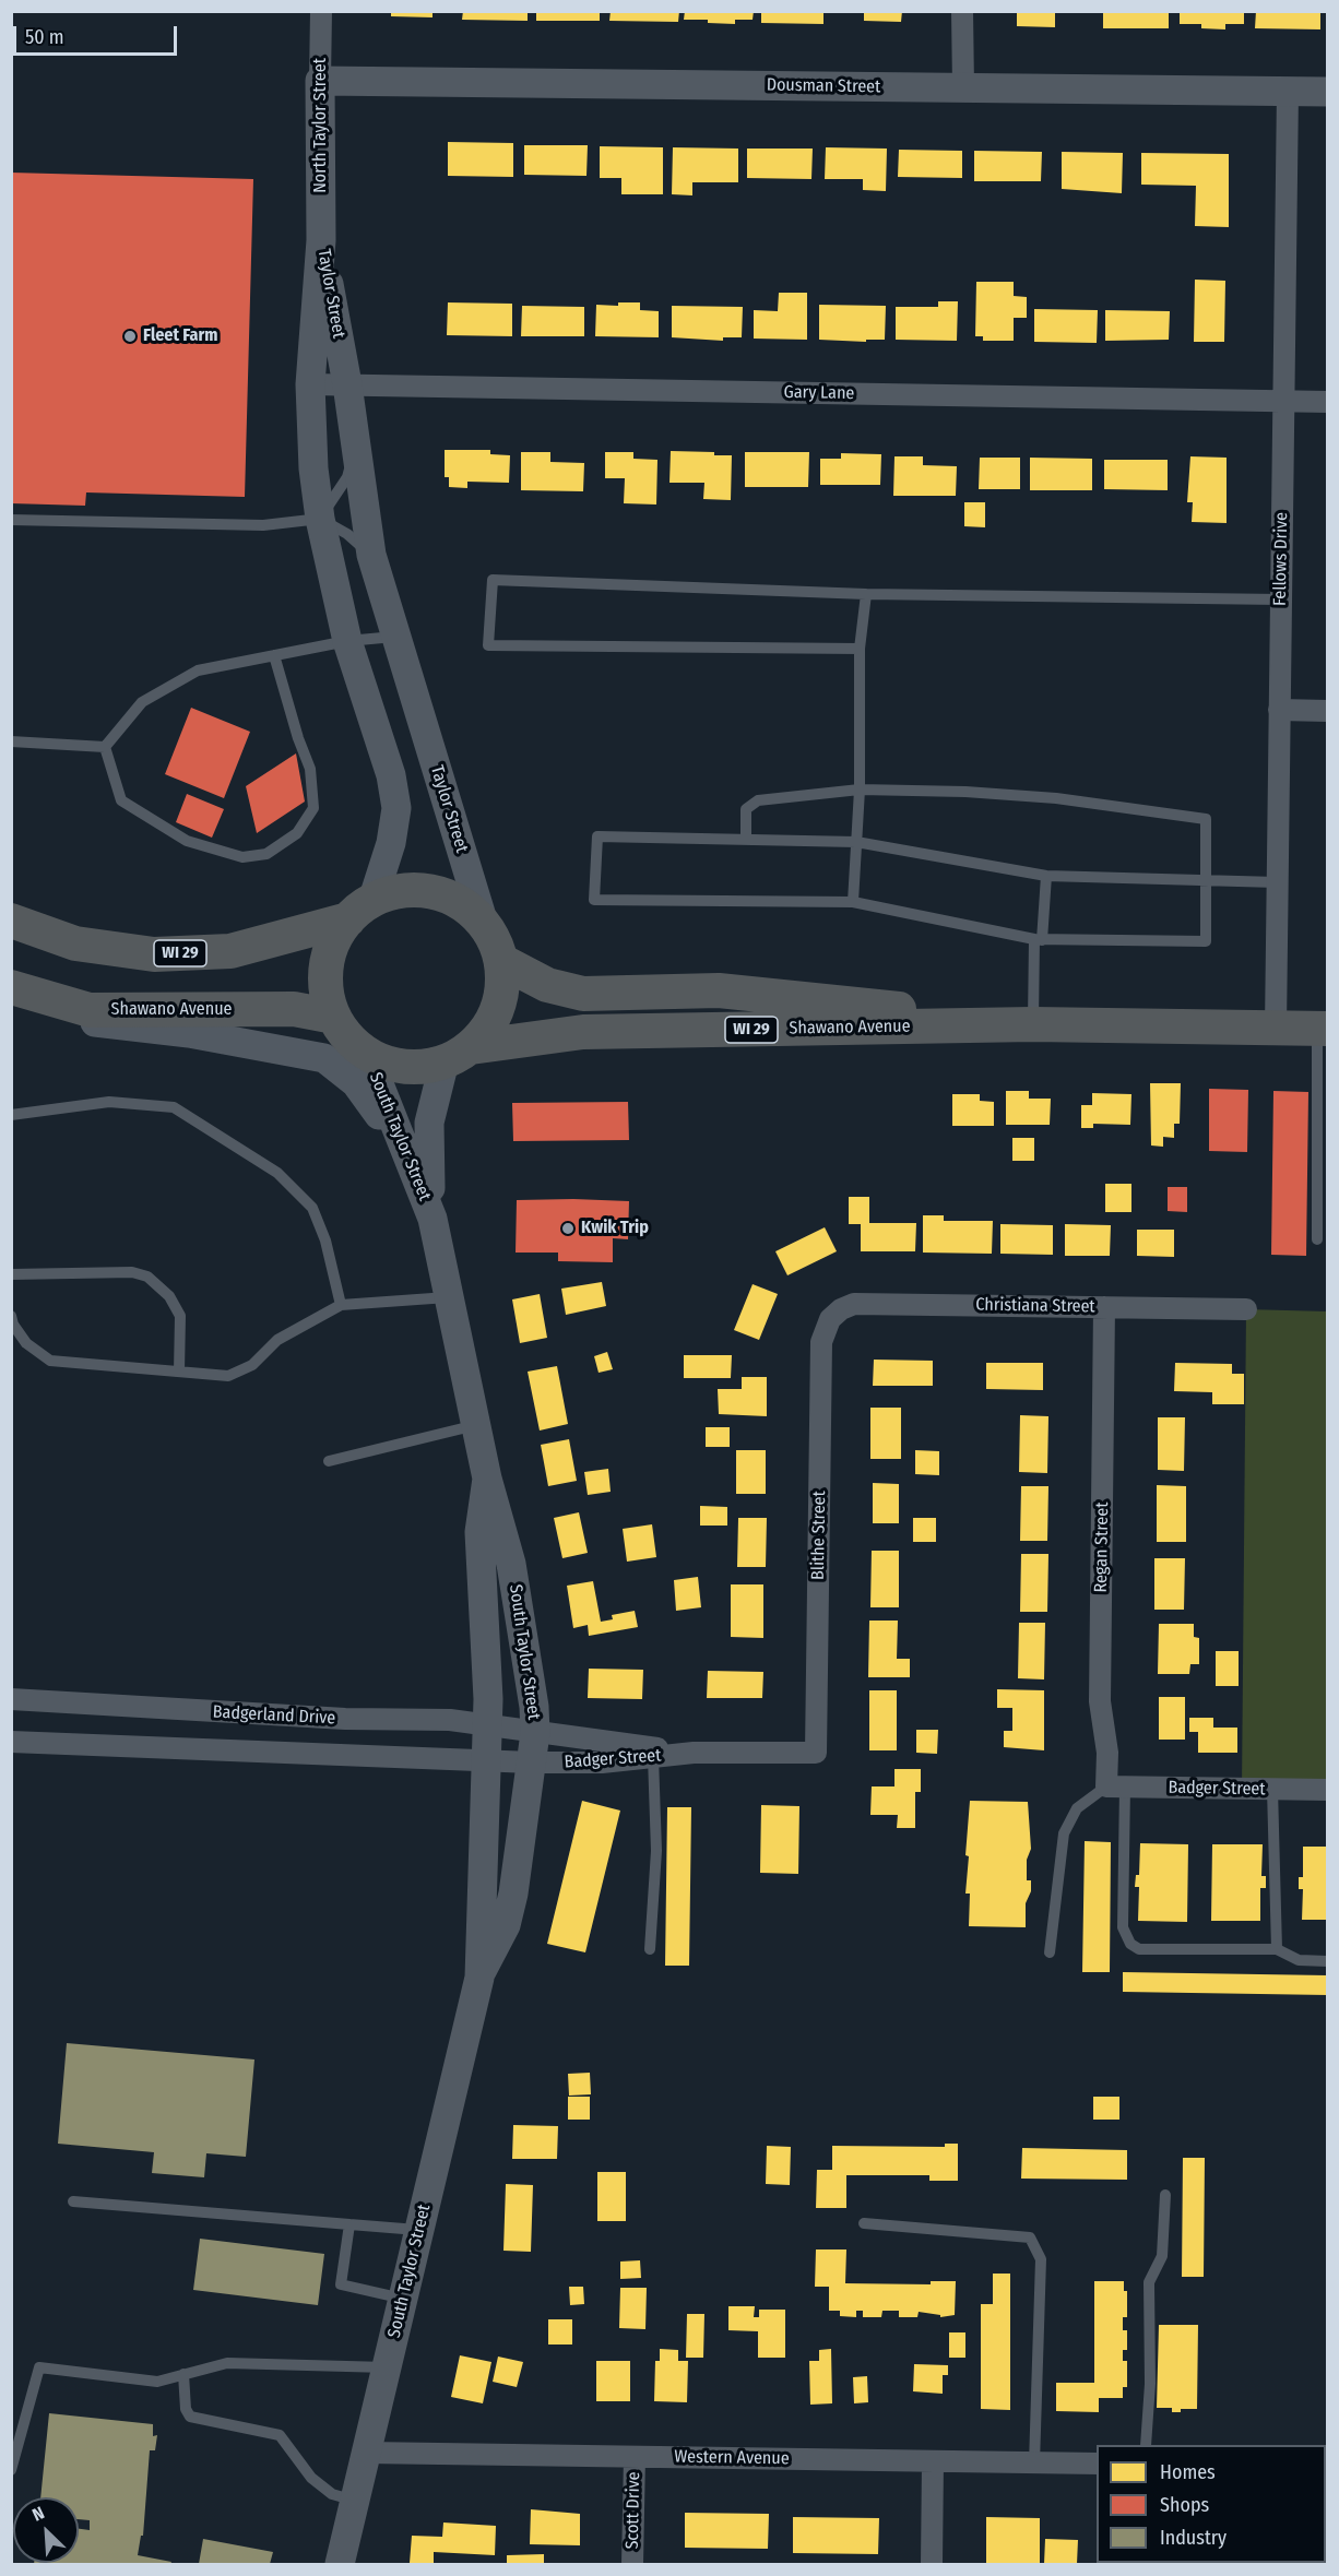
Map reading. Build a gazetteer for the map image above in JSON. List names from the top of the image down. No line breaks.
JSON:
{"streets":{"main road":["WI 29","Shawano Avenue"],"street":["Dousman Street","North Taylor Street","Taylor Street","Gary Lane","Fellows Drive","South Taylor Street","Christiana Street","Blithe Street","Regan Street","Badgerland Drive","Badger Street","Western Avenue","Scott Drive"]},"crossings":[["Dousman Street","North Taylor Street"],["Dousman Street","Fellows Drive"],["North Taylor Street","Taylor Street"],["Taylor Street","Gary Lane"],["Taylor Street","WI 29"],["Taylor Street","Shawano Avenue"],["Taylor Street","South Taylor Street"],["Gary Lane","Fellows Drive"],["Fellows Drive","Shawano Avenue"],["WI 29","Shawano Avenue"],["WI 29","South Taylor Street"],["Shawano Avenue","South Taylor Street"],["South Taylor Street","Badgerland Drive"],["South Taylor Street","Badger Street"],["South Taylor Street","Western Avenue"],["Christiana Street","Blithe Street"],["Christiana Street","Regan Street"],["Blithe Street","Badger Street"],["Regan Street","Badger Street"],["Badgerland Drive","Badger Street"],["Western Avenue","Scott Drive"]],"places":["Fleet Farm","Kwik Trip"],"legend":["Homes","Shops","Industry"],"scale_bar":"50 m","north":"top left"}
